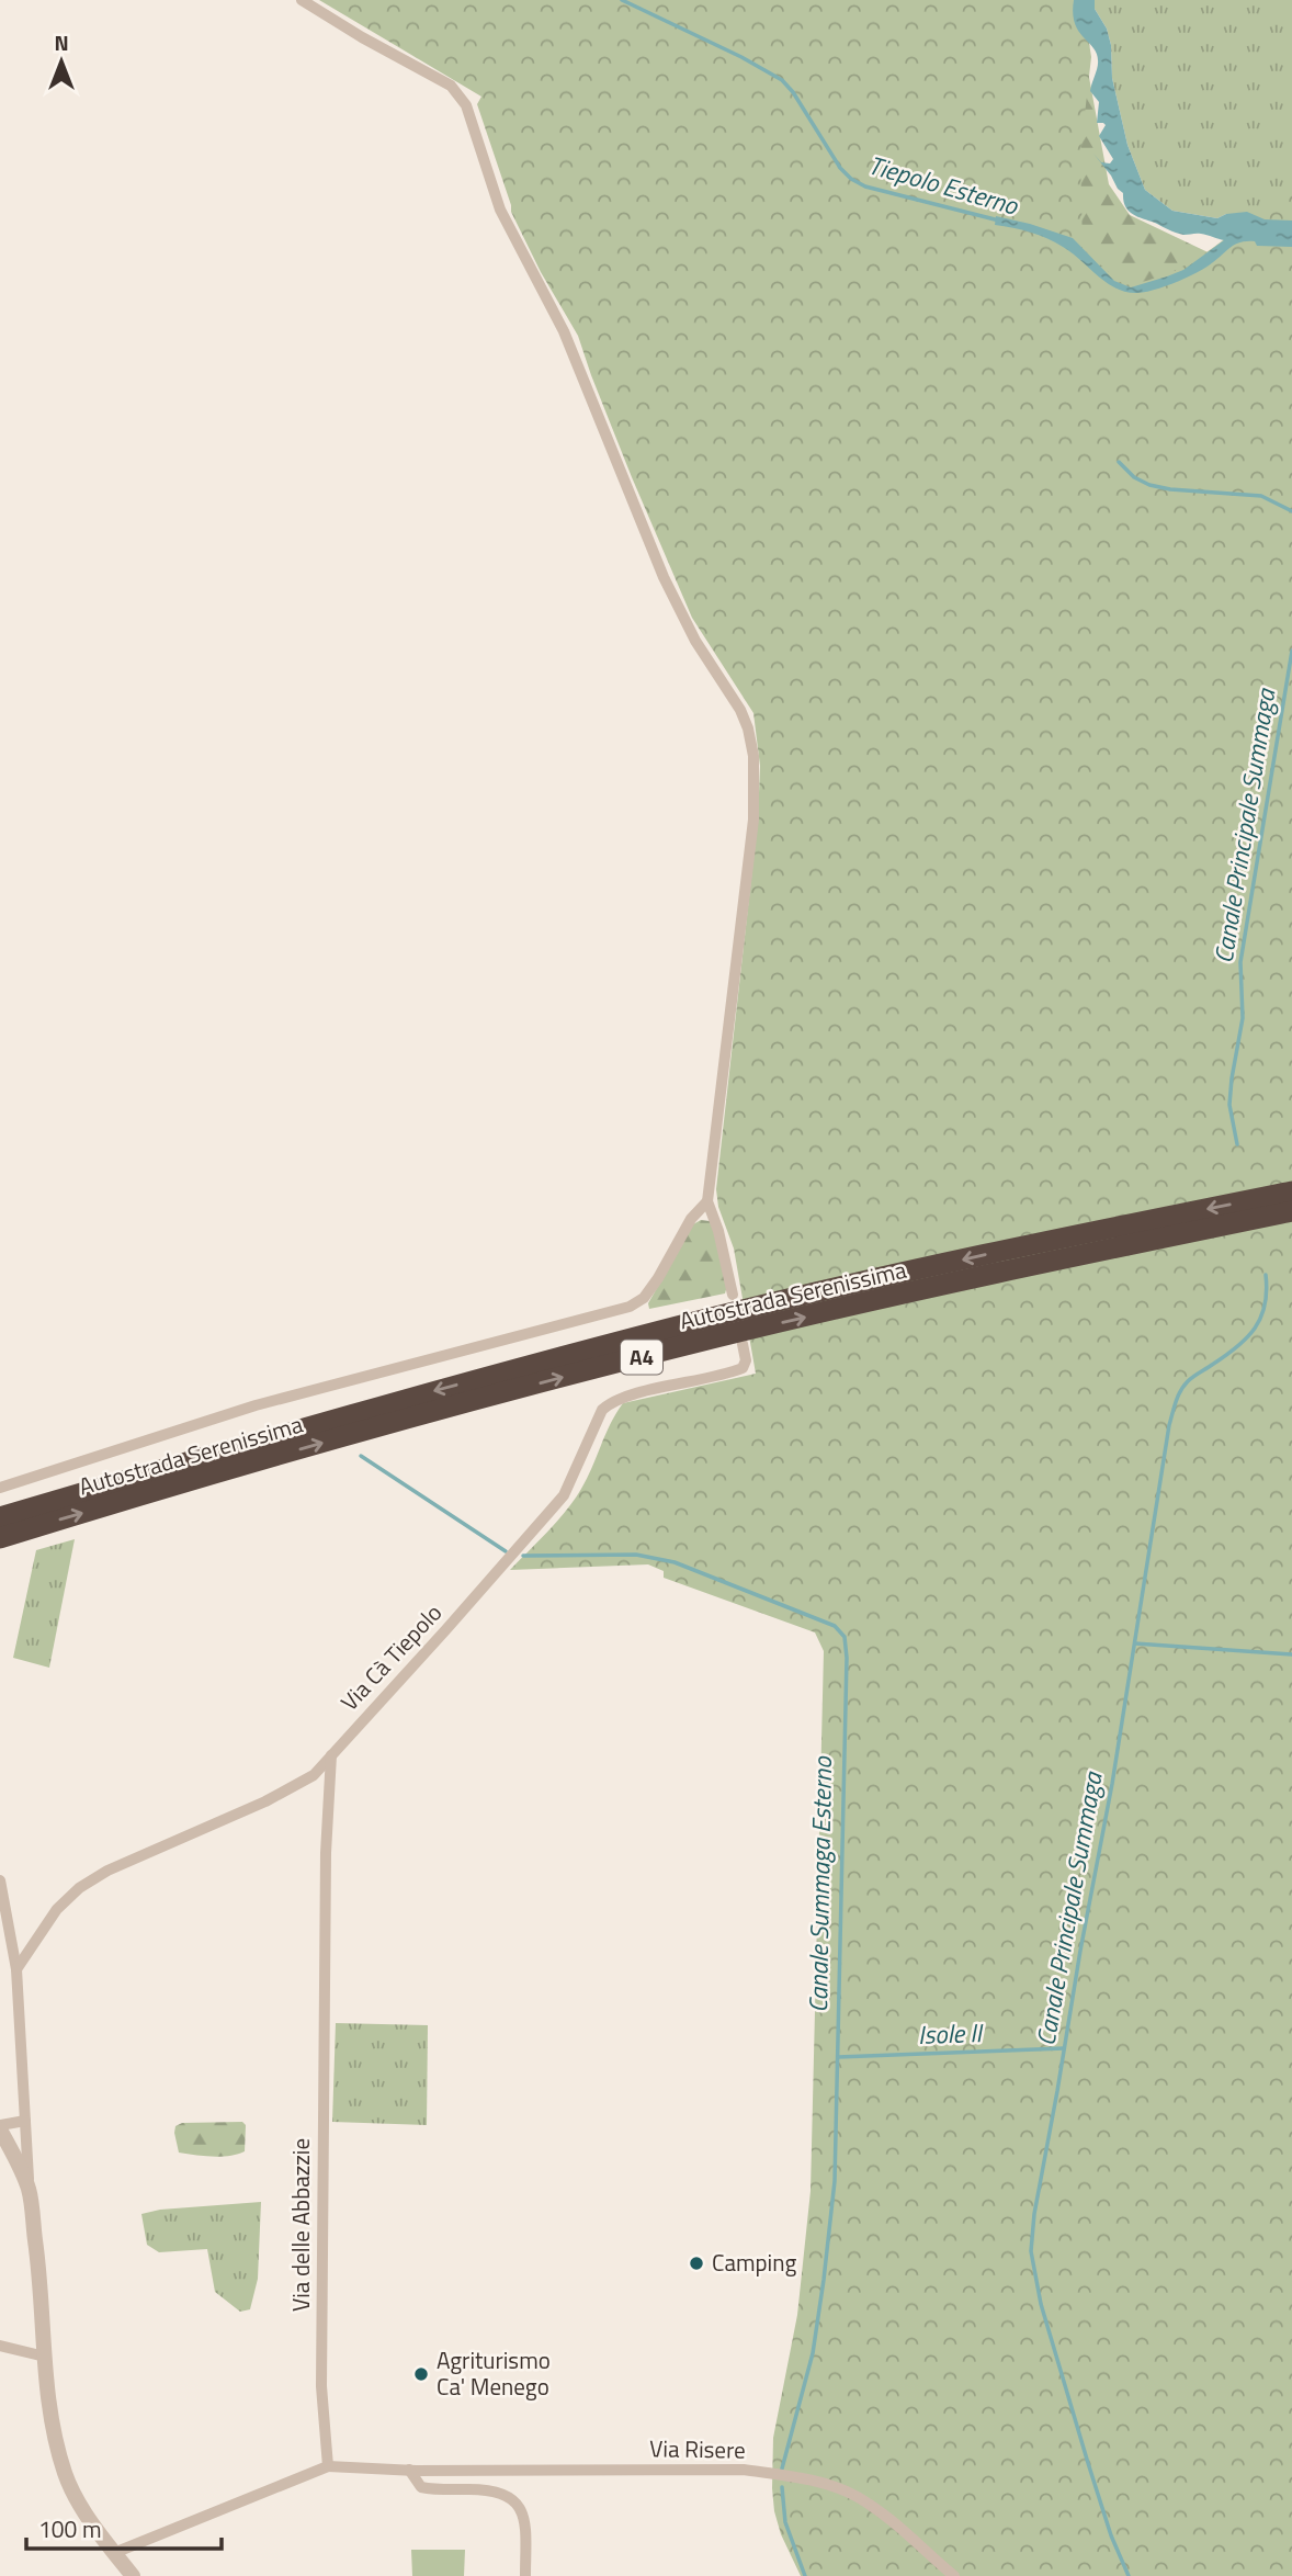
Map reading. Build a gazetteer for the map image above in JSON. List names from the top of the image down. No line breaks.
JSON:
{"streets":{"highway":["Autostrada Serenissima","A4"],"street":["Via Cà Tiepolo","Via delle Abbazzie","Via Risere"]},"crossings":[["Via Cà Tiepolo","Via delle Abbazzie"],["Via delle Abbazzie","Via Risere"]],"water":["Tiepolo Esterno","Canale Principale Summaga","Canale Summaga Esterno","Isole II"],"places":["Camping","Agriturismo Ca' Menego"],"scale_bar":"100 m","north":"top"}
